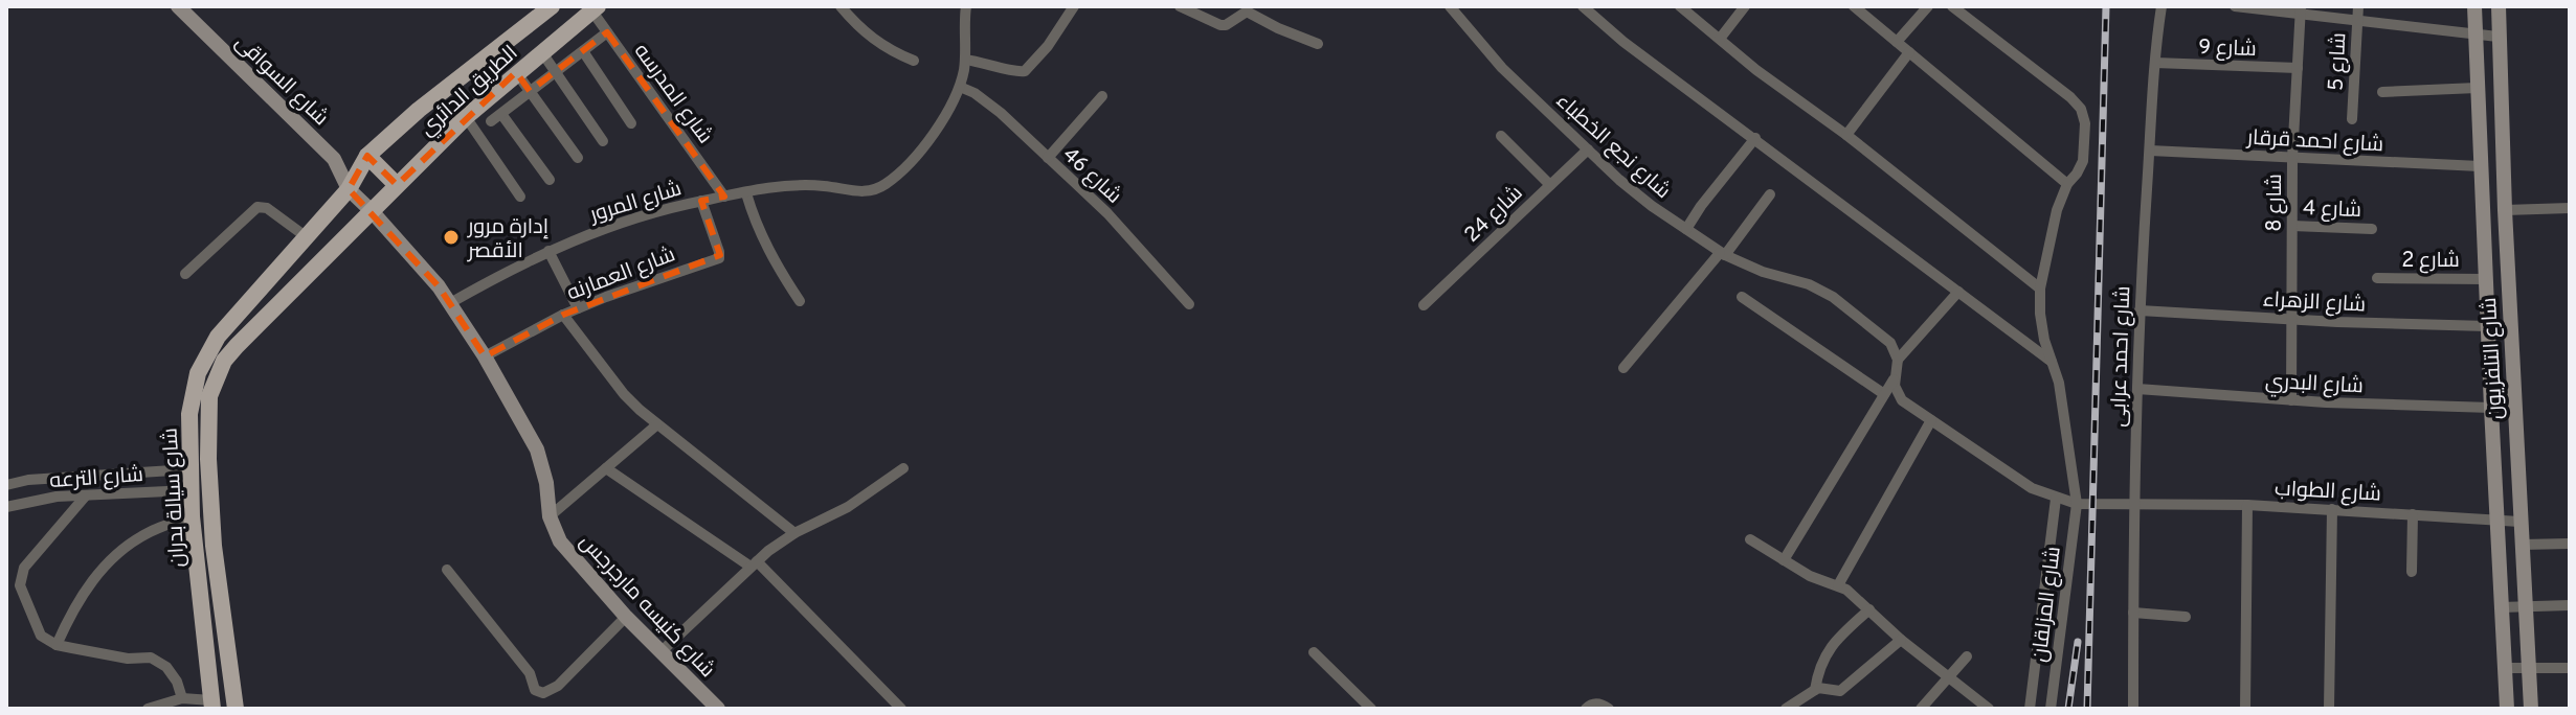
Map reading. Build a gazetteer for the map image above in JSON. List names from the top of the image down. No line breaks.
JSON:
{"streets":{"main road":["شارع السواقى","الطريق الدائري","شارع التلفزيون","شارع سيالة بدران","شارع كنيسه مارجرجس"],"street":["شارع 9","شارع 5","شارع المدرسه","شارع احمد قرقار","شارع نجع الخطباء","شارع 46","شارع المرور","شارع 8","شارع 4","شارع 24","شارع 2","شارع العمارنه","شارع الزهراء","شارع احمد عرابى","شارع البدري","شارع الترعه","شارع الطواب","شارع المزلقان"]},"crossings":[["شارع 9","شارع 8"],["شارع 9","شارع احمد عرابى"],["شارع السواقى","الطريق الدائري"],["شارع السواقى","شارع سيالة بدران"],["شارع السواقى","شارع كنيسه مارجرجس"],["الطريق الدائري","شارع المدرسه"],["الطريق الدائري","شارع سيالة بدران"],["الطريق الدائري","شارع كنيسه مارجرجس"],["شارع المدرسه","شارع المرور"],["شارع احمد قرقار","شارع 8"],["شارع احمد قرقار","شارع احمد عرابى"],["شارع احمد قرقار","شارع التلفزيون"],["شارع نجع الخطباء","شارع 24"],["شارع 46","شارع المرور"],["شارع المرور","شارع العمارنه"],["شارع المرور","شارع كنيسه مارجرجس"],["شارع 8","شارع 4"],["شارع 8","شارع الزهراء"],["شارع 8","شارع البدري"],["شارع 2","شارع التلفزيون"],["شارع العمارنه","شارع كنيسه مارجرجس"],["شارع الزهراء","شارع احمد عرابى"],["شارع الزهراء","شارع التلفزيون"],["شارع احمد عرابى","شارع البدري"],["شارع احمد عرابى","شارع الطواب"],["شارع التلفزيون","شارع البدري"],["شارع التلفزيون","شارع الطواب"],["شارع الترعه","شارع سيالة بدران"],["شارع سيالة بدران","شارع كنيسه مارجرجس"]],"places":["إدارة مرور الأقصر"]}
